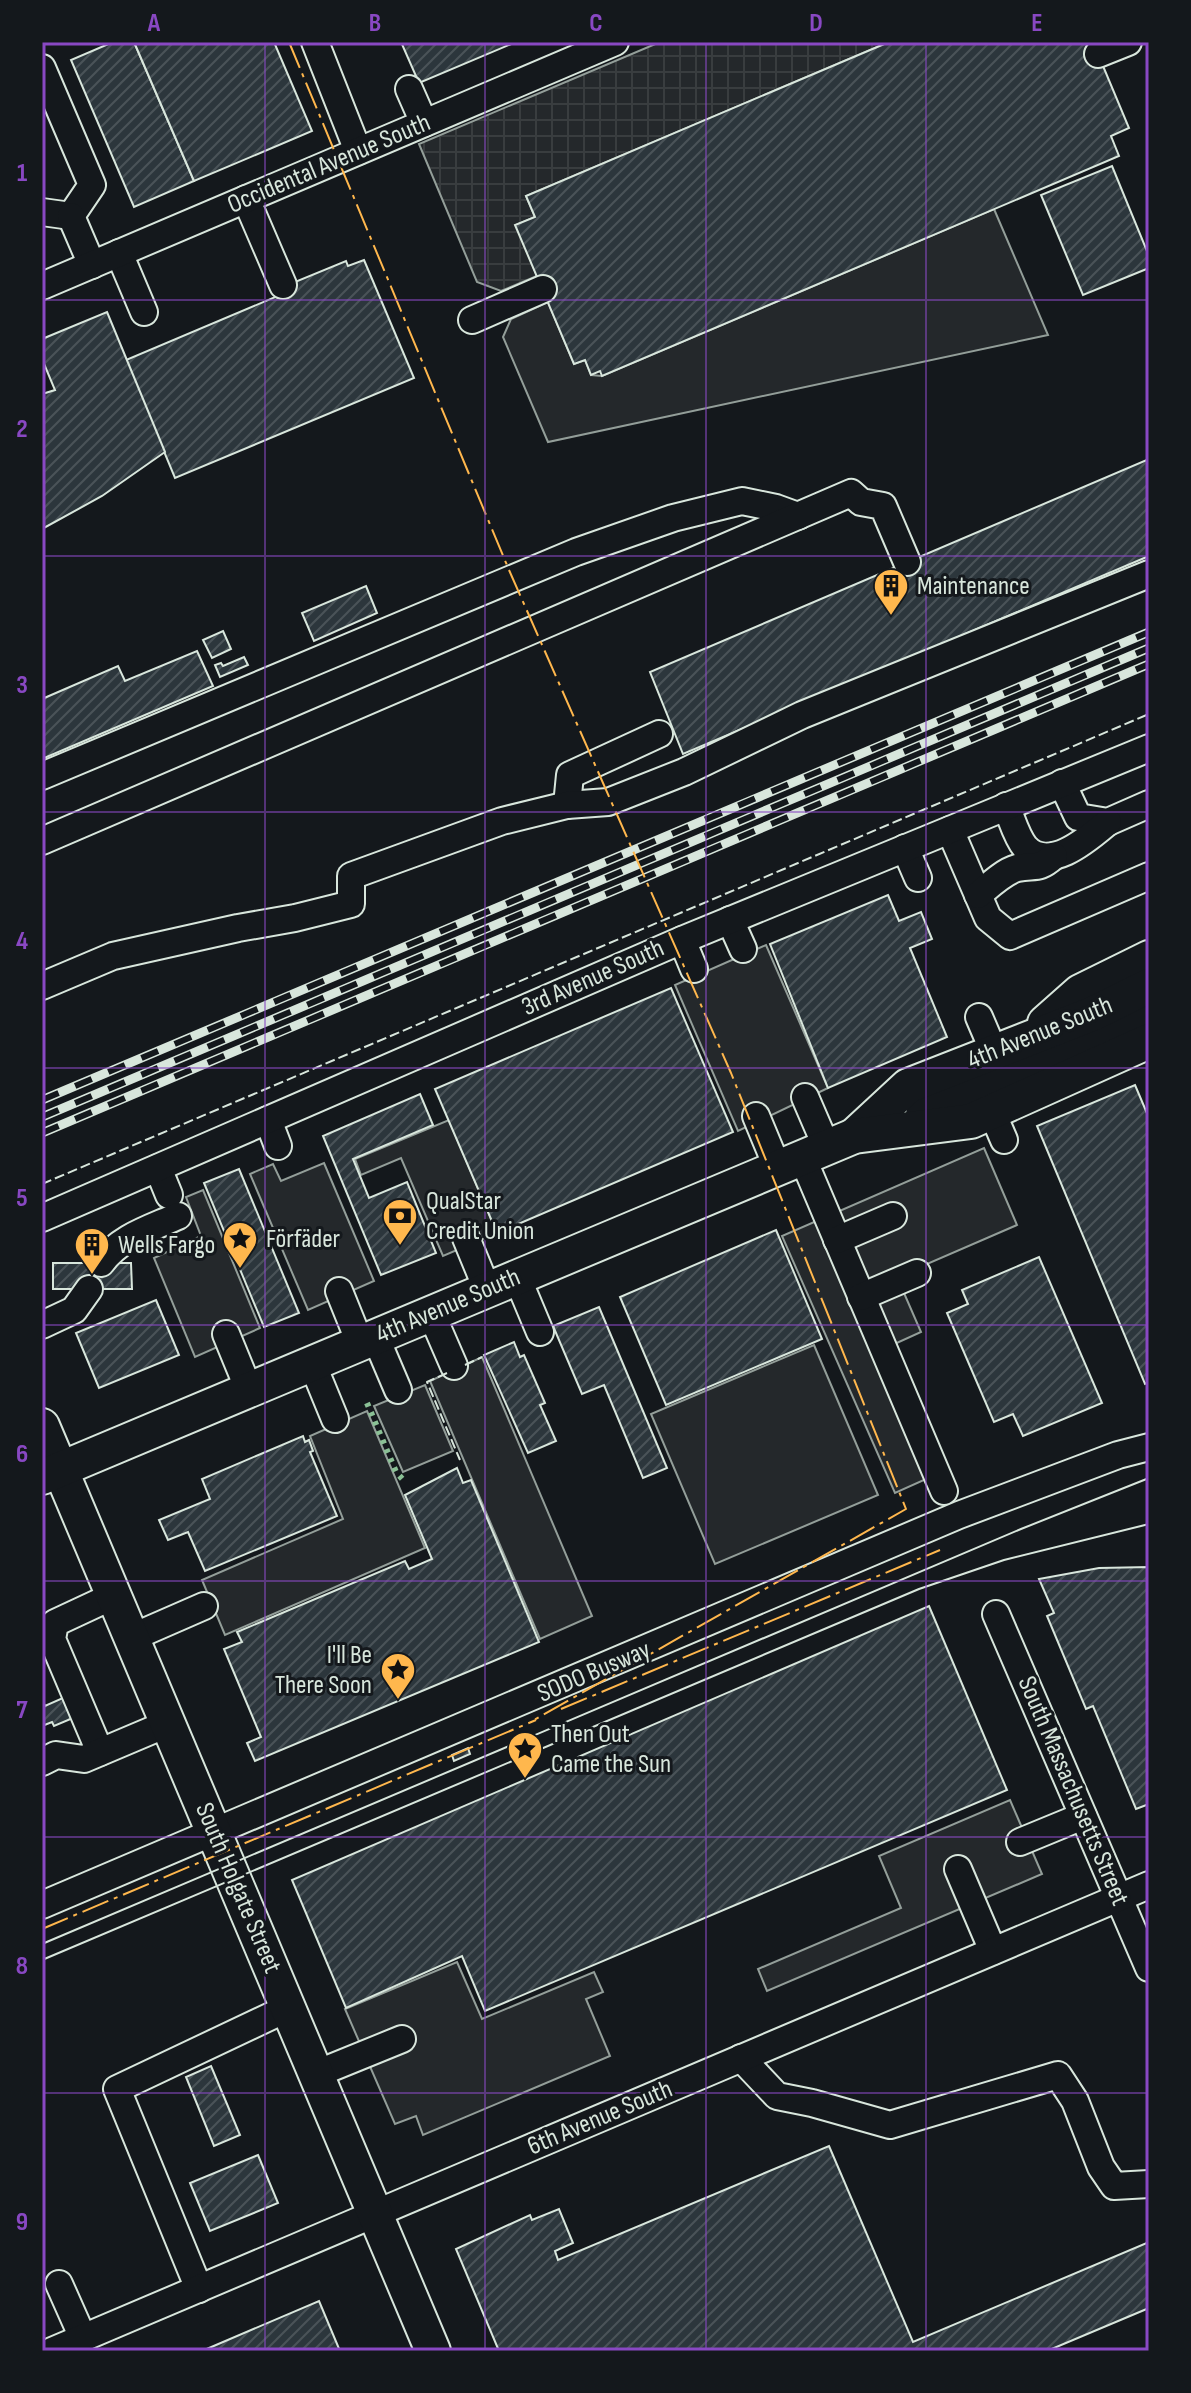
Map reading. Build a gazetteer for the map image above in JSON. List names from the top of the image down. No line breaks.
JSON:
{"streets":{"main road":["4th Avenue South","South Holgate Street"],"street":["Occidental Avenue South","3rd Avenue South","SODO Busway","South Massachusetts Street","6th Avenue South"]},"crossings":[["4th Avenue South","South Holgate Street"],["SODO Busway","South Holgate Street"],["South Massachusetts Street","6th Avenue South"],["South Holgate Street","6th Avenue South"]],"places":{"building":["Maintenance","Wells Fargo"],"bank":["QualStar Credit Union"],"place":["Förfäder","I'll Be There Soon","Then Out Came the Sun"]},"grid":{"columns":["A","B","C","D","E"],"rows":["1","2","3","4","5","6","7","8","9"]}}
